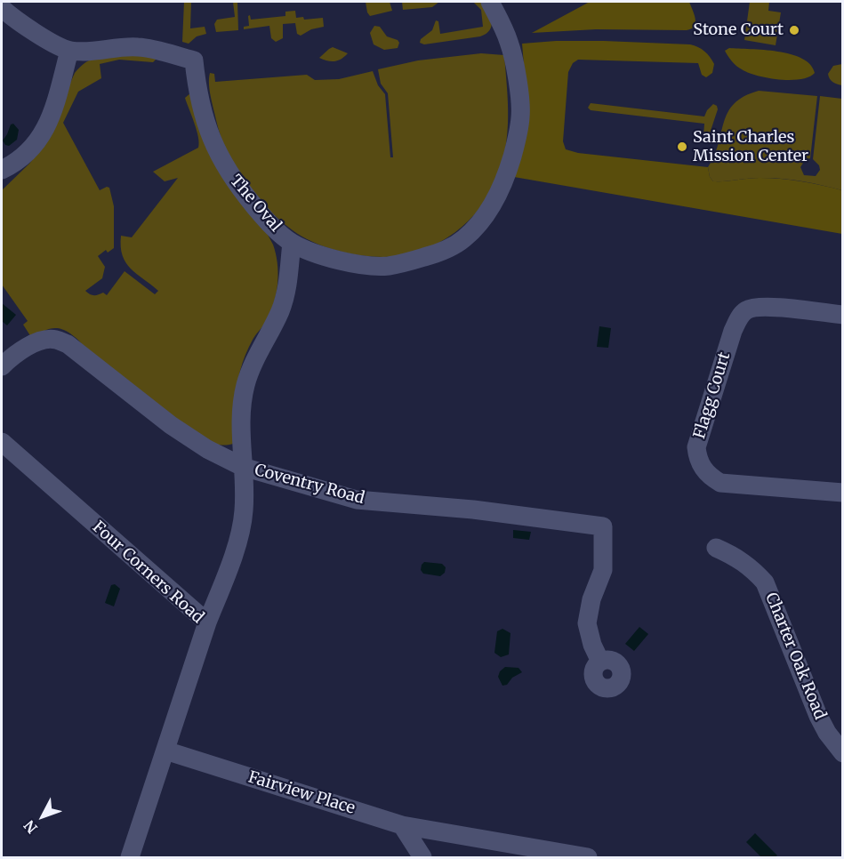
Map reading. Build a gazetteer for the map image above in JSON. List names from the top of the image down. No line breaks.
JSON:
{"streets":{"street":["The Oval","Flagg Court","Coventry Road","Four Corners Road","Charter Oak Road","Fairview Place"]},"crossings":[["Four Corners Road","Fairview Place"]],"places":["Stone Court","Saint Charles Mission Center"],"north":"bottom left"}
